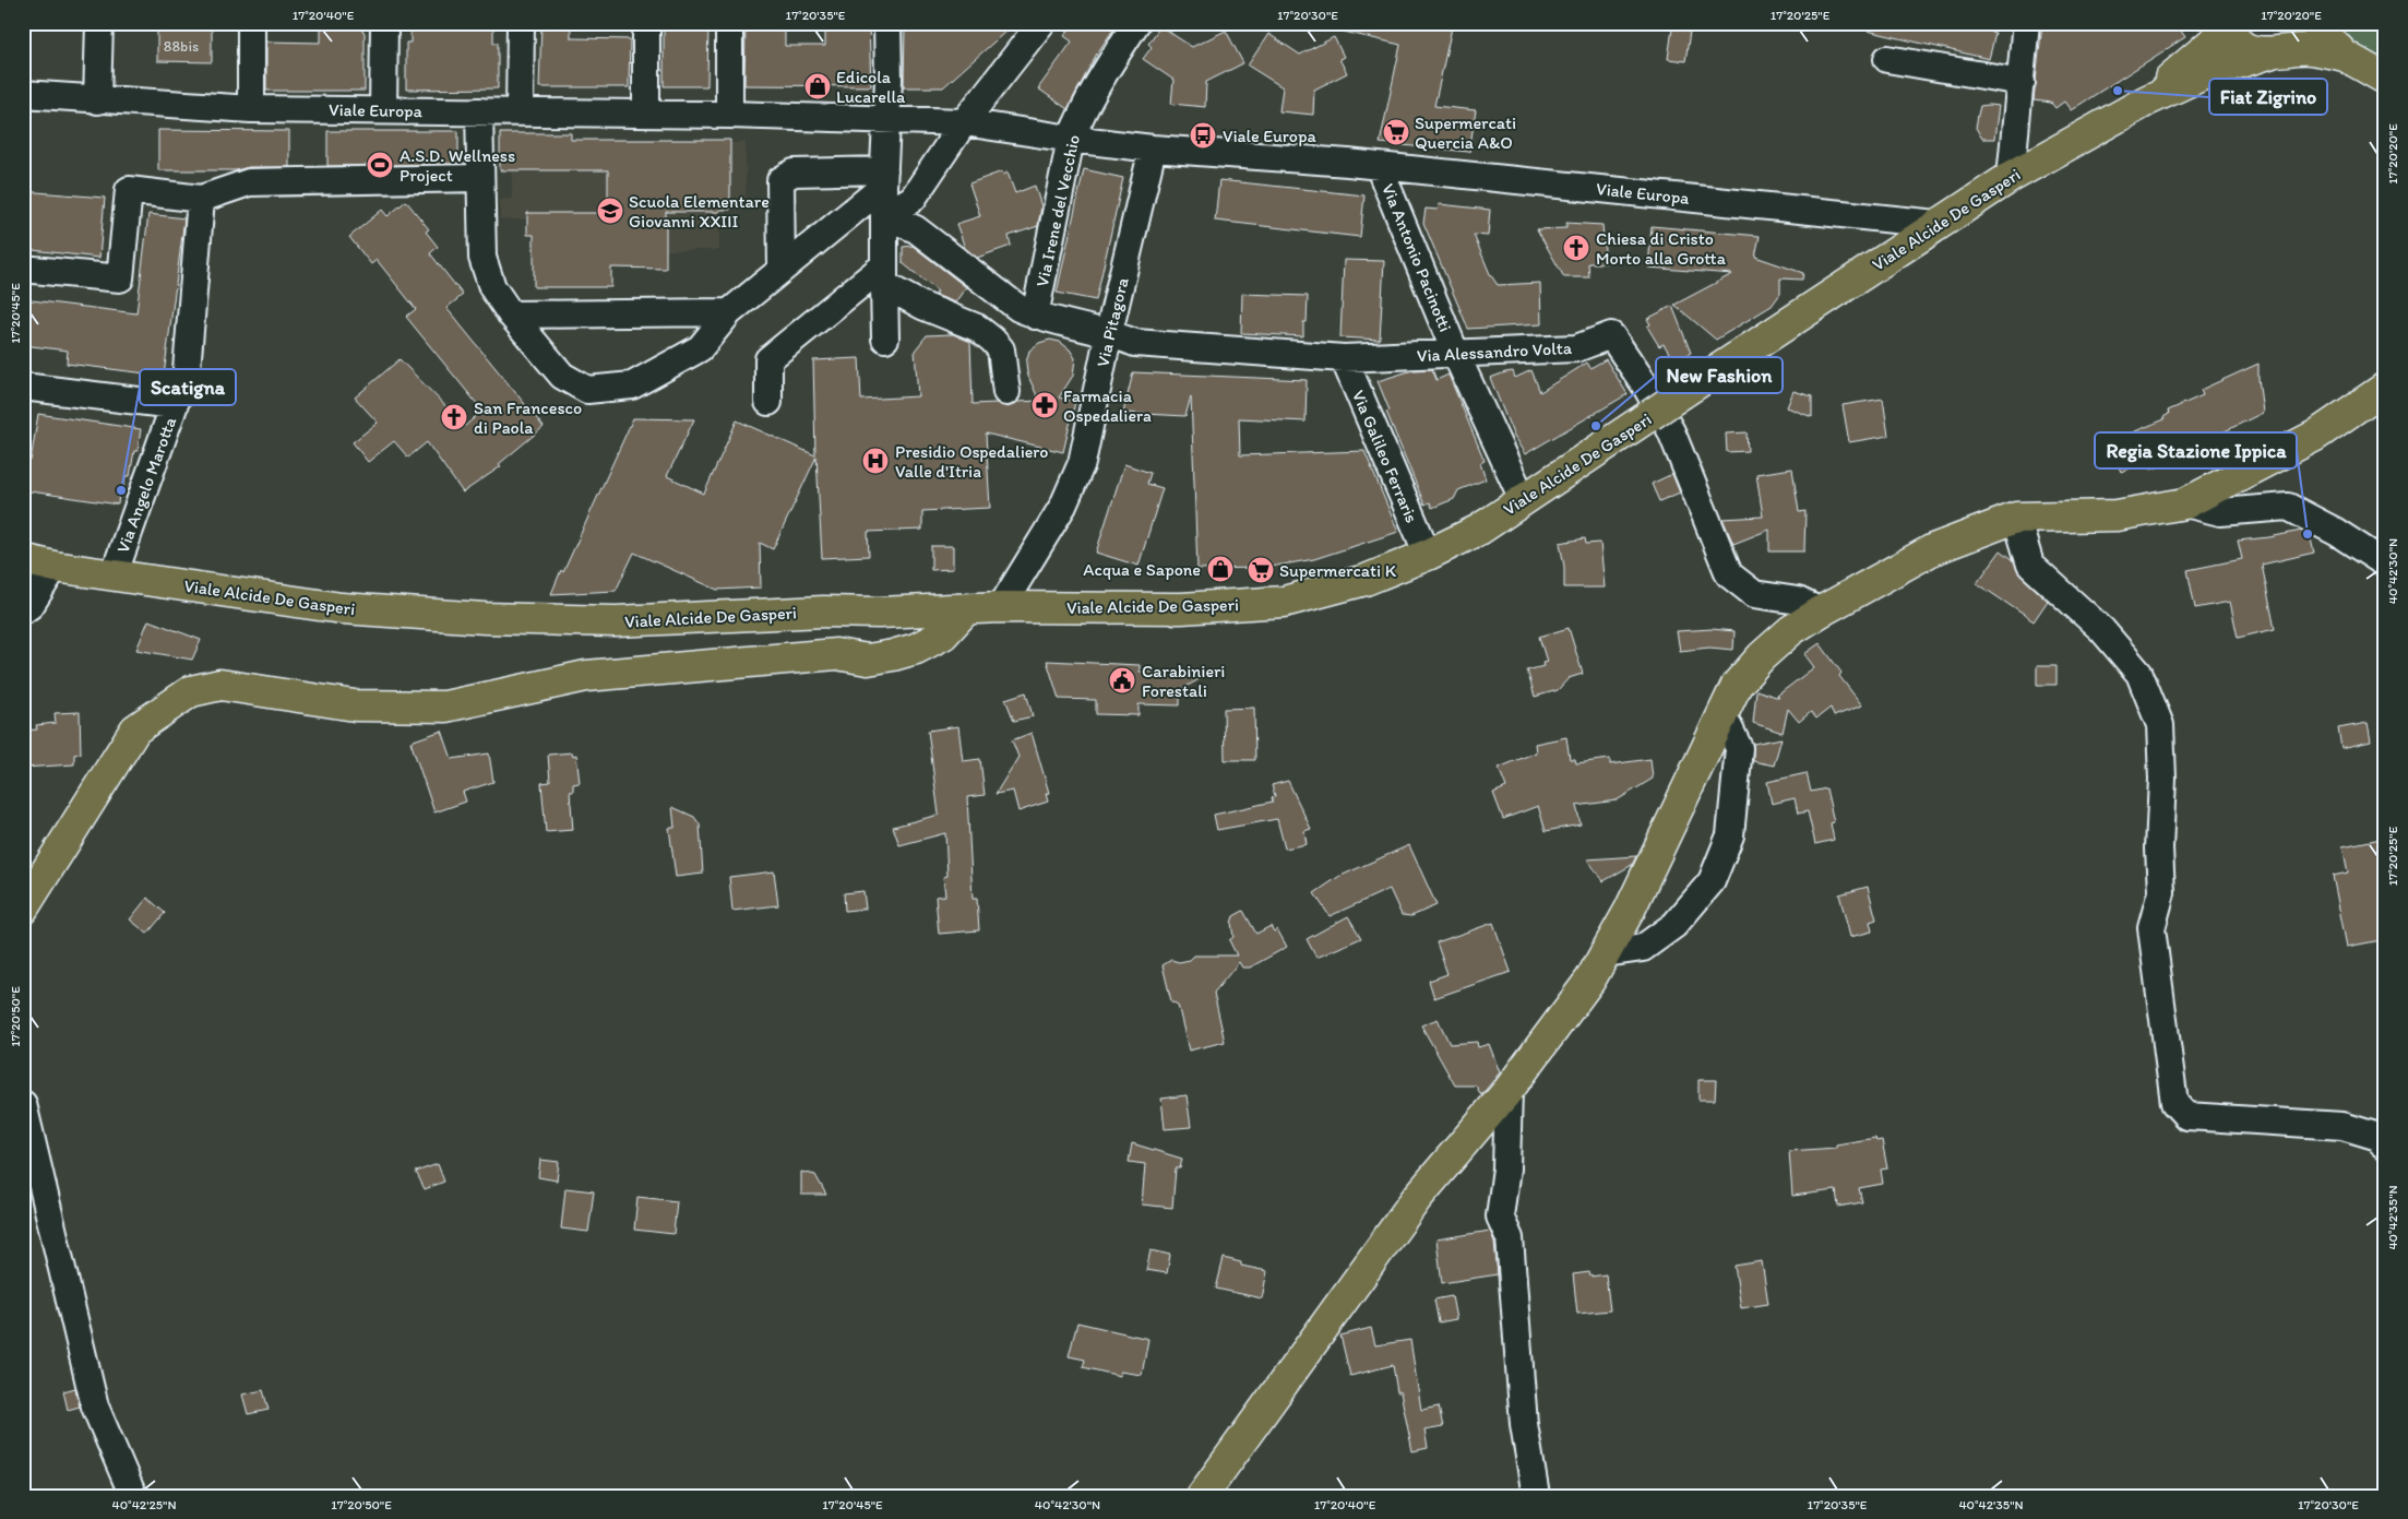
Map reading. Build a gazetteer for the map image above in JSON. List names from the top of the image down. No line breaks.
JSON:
{"streets":{"main road":["Viale Alcide De Gasperi"],"street":["Viale Europa","Via Irene del Vecchio","Via Antonio Pacinotti","Via Pitagora","Via Alessandro Volta","Via Galileo Ferraris","Via Angelo Marotta"]},"crossings":[["Viale Europa","Via Irene del Vecchio"],["Viale Europa","Viale Alcide De Gasperi"],["Viale Europa","Via Antonio Pacinotti"],["Viale Europa","Via Pitagora"],["Viale Alcide De Gasperi","Via Antonio Pacinotti"],["Viale Alcide De Gasperi","Via Pitagora"],["Viale Alcide De Gasperi","Via Galileo Ferraris"],["Viale Alcide De Gasperi","Via Angelo Marotta"],["Via Antonio Pacinotti","Via Alessandro Volta"],["Via Pitagora","Via Alessandro Volta"],["Via Alessandro Volta","Via Galileo Ferraris"]],"places":{"shop":["Edicola Lucarella","Acqua e Sapone"],"other":["Fiat Zigrino","New Fashion","Scatigna","Regia Stazione Ippica"],"supermarket":["Supermercati Quercia A&O","Supermercati K"],"bus stop":["Viale Europa"],"sports":["A.S.D. Wellness Project"],"school or university":["Scuola Elementare Giovanni XXIII"],"church":["Chiesa di Cristo Morto alla Grotta","San Francesco di Paola"],"pharmacy":["Farmacia Ospedaliera"],"hospital":["Presidio Ospedaliero Valle d'Itria"],"public building":["Carabinieri Forestali"]},"house_numbers":["88bis"],"coordinates":["17°20'40\"E","17°20'35\"E","17°20'30\"E","17°20'25\"E","17°20'20\"E","17°20'45\"E","40°42'30\"N","17°20'50\"E","40°42'35\"N","40°42'25\"N"]}
